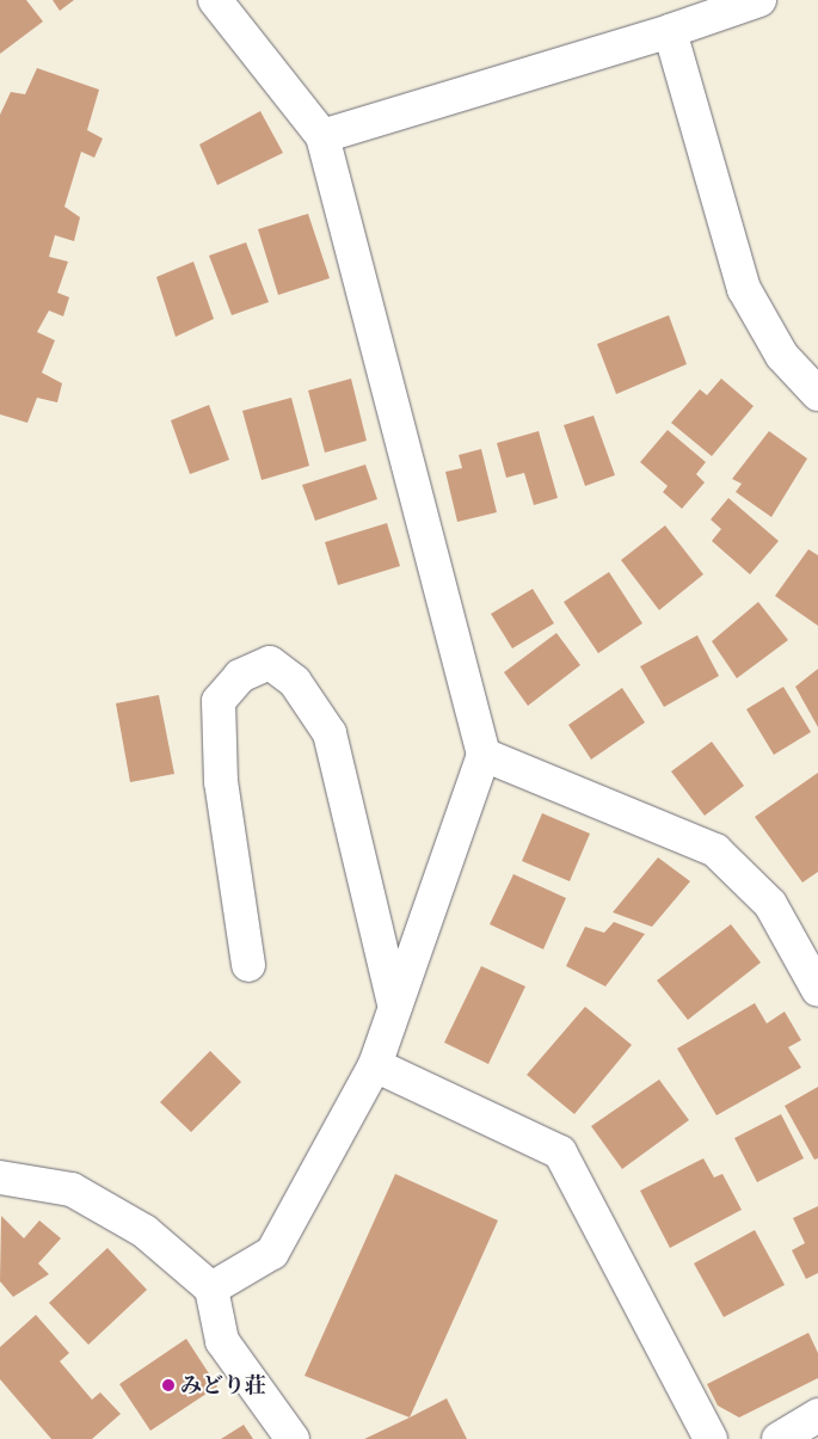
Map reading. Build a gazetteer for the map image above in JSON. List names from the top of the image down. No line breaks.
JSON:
{"places":["みどり荘"]}
